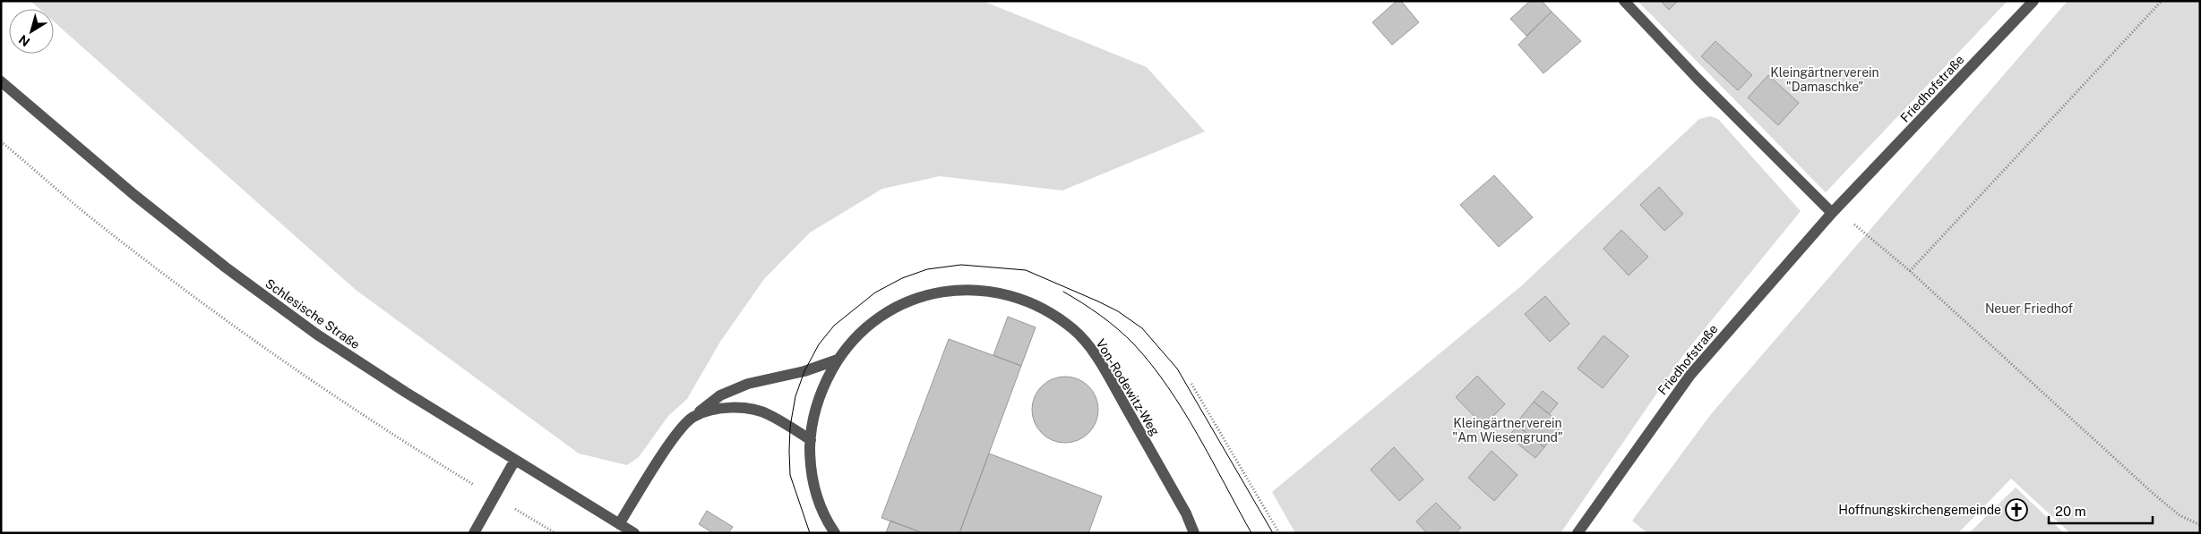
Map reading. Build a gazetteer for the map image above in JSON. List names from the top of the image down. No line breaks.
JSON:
{"streets":{"street":["Friedhofstraße","Schlesische Straße","Von-Rodewitz-Weg"]},"parks":["Kleingärtnerverein \"Damaschke\"","Neuer Friedhof","Kleingärtnerverein \"Am Wiesengrund\""],"places":{"church":["Hoffnungskirchengemeinde"]},"scale_bar":"20 m","north":"bottom left"}
